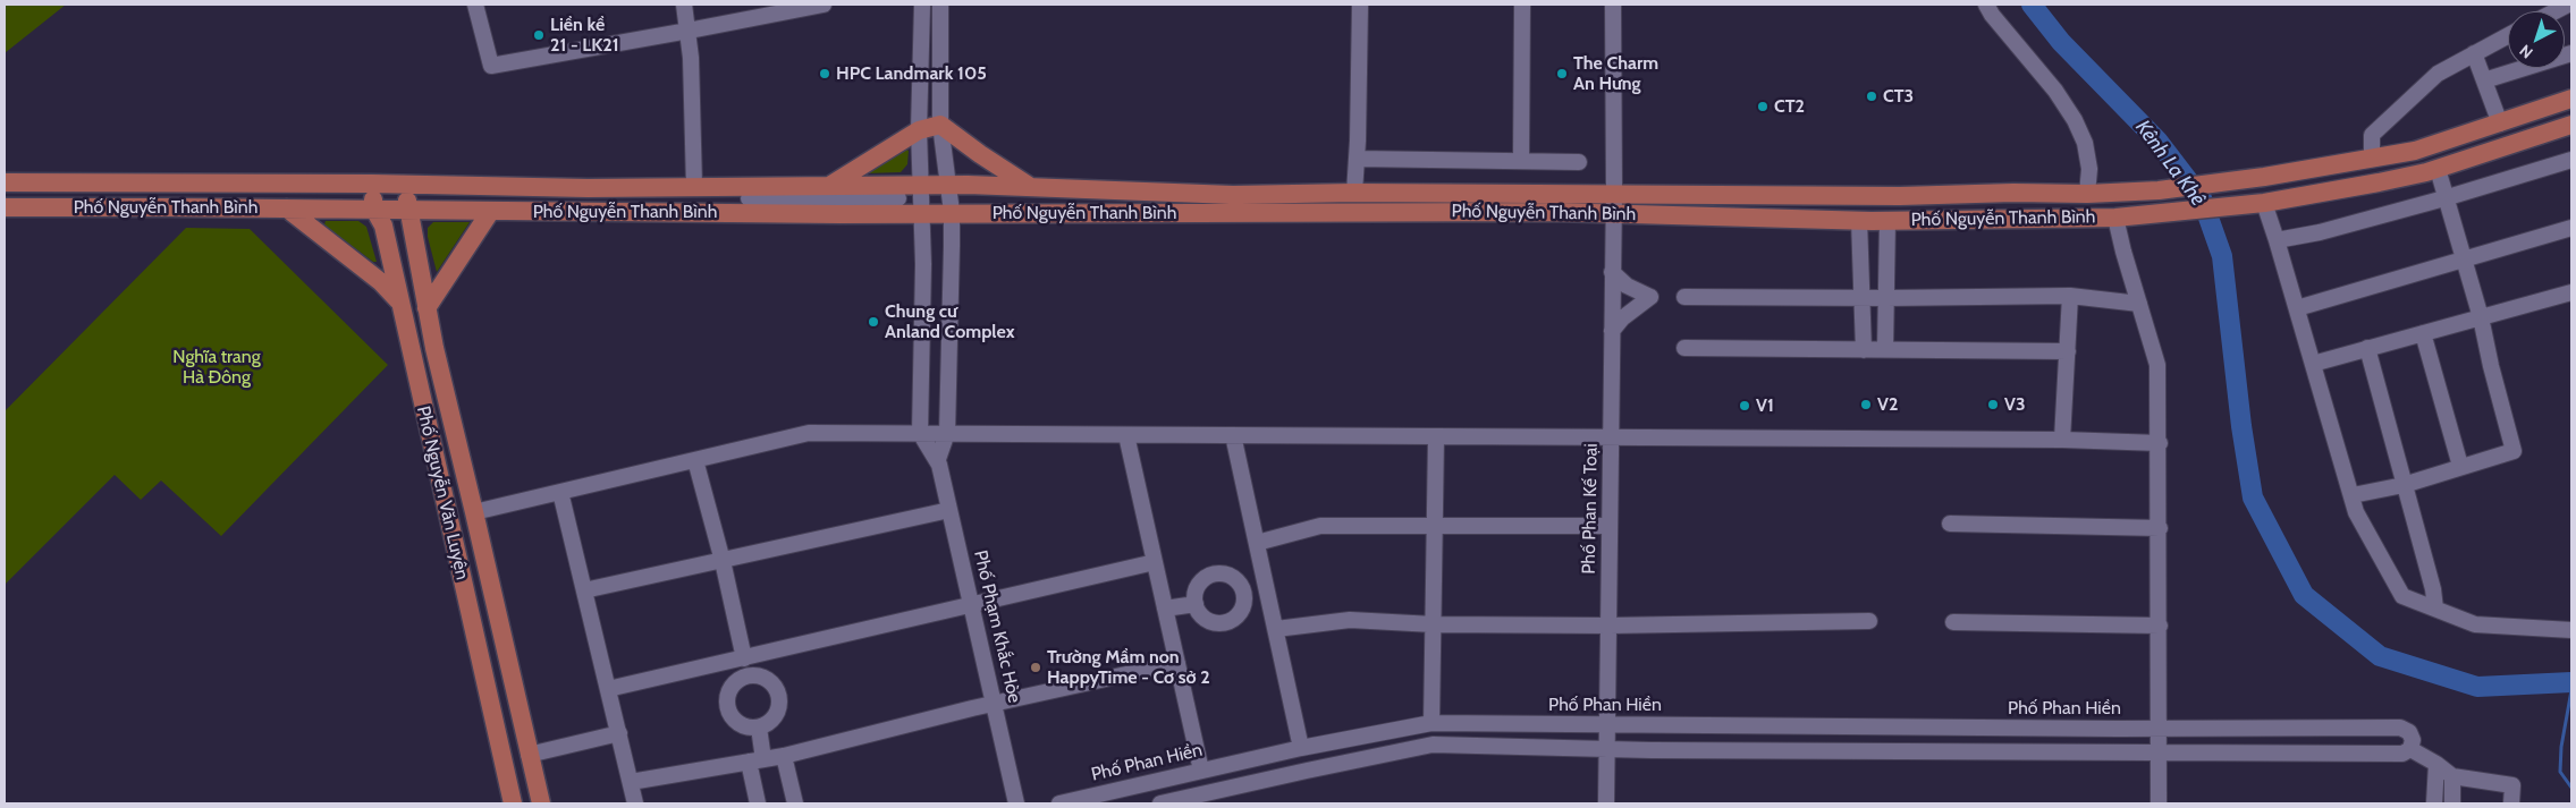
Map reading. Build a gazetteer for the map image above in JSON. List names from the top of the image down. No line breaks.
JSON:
{"streets":{"main road":["Phố Nguyễn Thanh Bình","Phố Nguyễn Văn Luyện"],"street":["Phố Phan Kế Toại","Phố Phạm Khắc Hòe","Phố Phan Hiền"]},"crossings":[["Phố Nguyễn Thanh Bình","Phố Nguyễn Văn Luyện"],["Phố Nguyễn Thanh Bình","Phố Phan Kế Toại"],["Phố Nguyễn Thanh Bình","Phố Phạm Khắc Hòe"],["Phố Phan Kế Toại","Phố Phan Hiền"]],"water":["Kênh La Khê"],"parks":["Nghĩa trang Hà Đông"],"places":["Liền kề 21 - LK21","HPC Landmark 105","The Charm An Hưng","CT3","CT2","Chung cư Anland Complex","V2","V3","V1","Trường Mầm non HappyTime - Cơ sở 2"],"north":"bottom left"}
